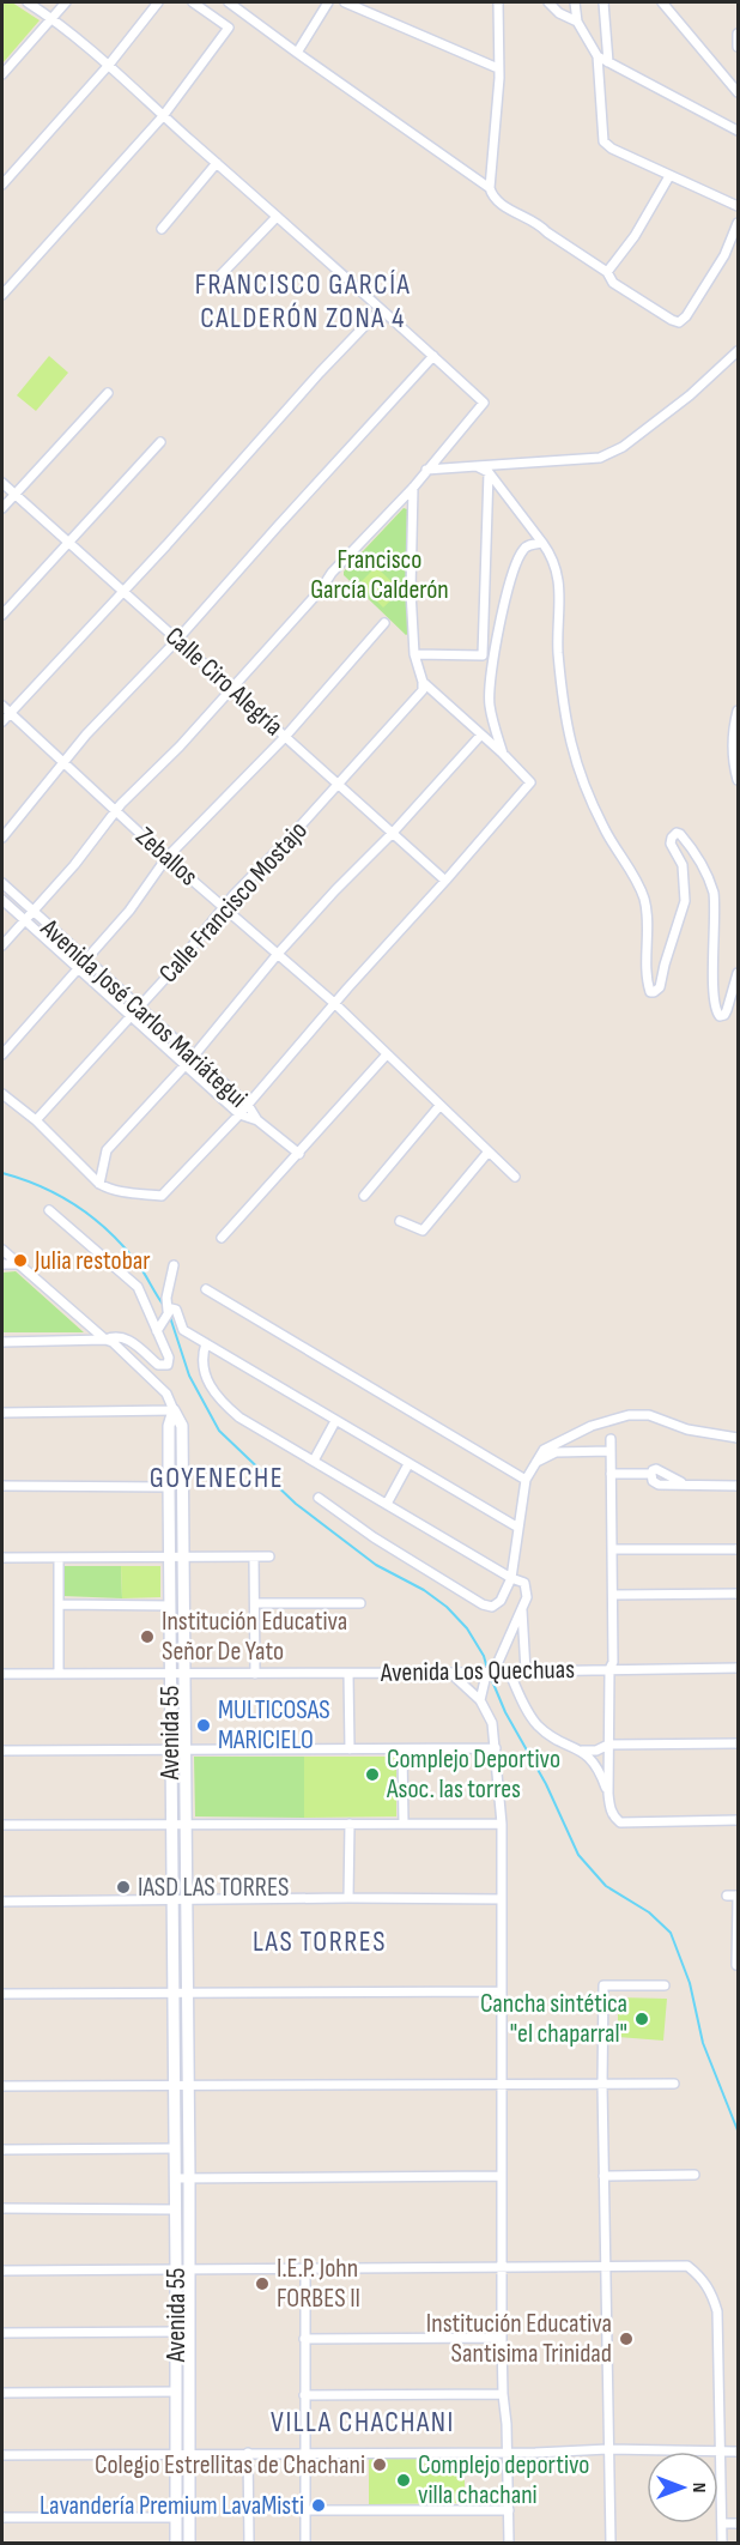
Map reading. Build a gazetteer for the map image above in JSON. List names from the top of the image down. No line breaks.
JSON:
{"streets":{"street":["Calle Ciro Alegría","Zeballos","Calle Francisco Mostajo","Avenida José Carlos Mariátegui","Avenida Los Quechuas","Avenida 55"]},"crossings":[["Calle Ciro Alegría","Calle Francisco Mostajo"],["Zeballos","Calle Francisco Mostajo"],["Calle Francisco Mostajo","Avenida José Carlos Mariátegui"],["Avenida Los Quechuas","Avenida 55"]],"districts":["FRANCISCO GARCÍA CALDERÓN ZONA 4","GOYENECHE","LAS TORRES","VILLA CHACHANI"],"parks":["Francisco García Calderón"],"places":["Julia restobar","Institución Educativa Señor De Yato","MULTICOSAS MARICIELO","Complejo Deportivo Asoc. las torres","IASD LAS TORRES","Cancha sintética \"el chaparral\"","I.E.P. John FORBES II","Institución Educativa Santisima Trinidad","Colegio Estrellitas de Chachani","Complejo deportivo villa chachani","Lavandería Premium LavaMisti"],"north":"right"}
